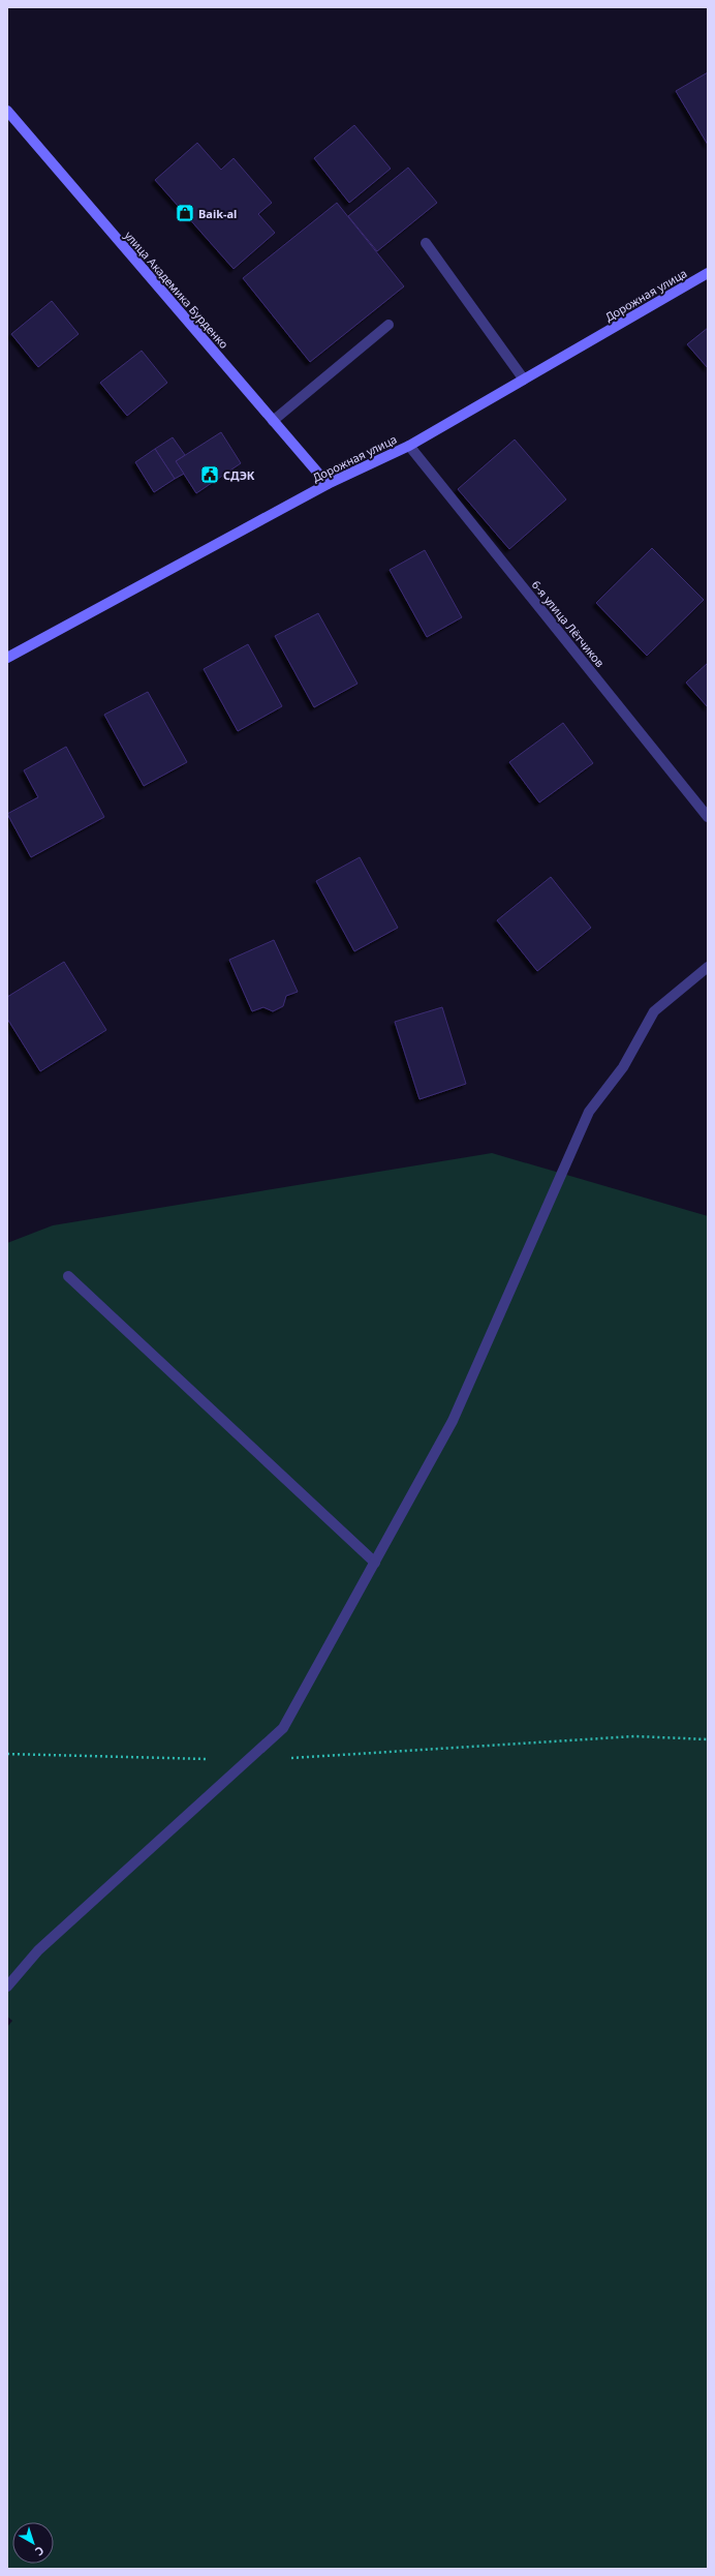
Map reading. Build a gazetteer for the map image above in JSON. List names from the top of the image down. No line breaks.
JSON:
{"streets":{"main road":["улица Академика Бурденко","Дорожная улица"],"street":["6-я улица Лётчиков"]},"crossings":[["улица Академика Бурденко","Дорожная улица"],["Дорожная улица","6-я улица Лётчиков"]],"places":{"shop":["Baik-al"],"public building":["СДЭК"]},"north":"bottom right"}
